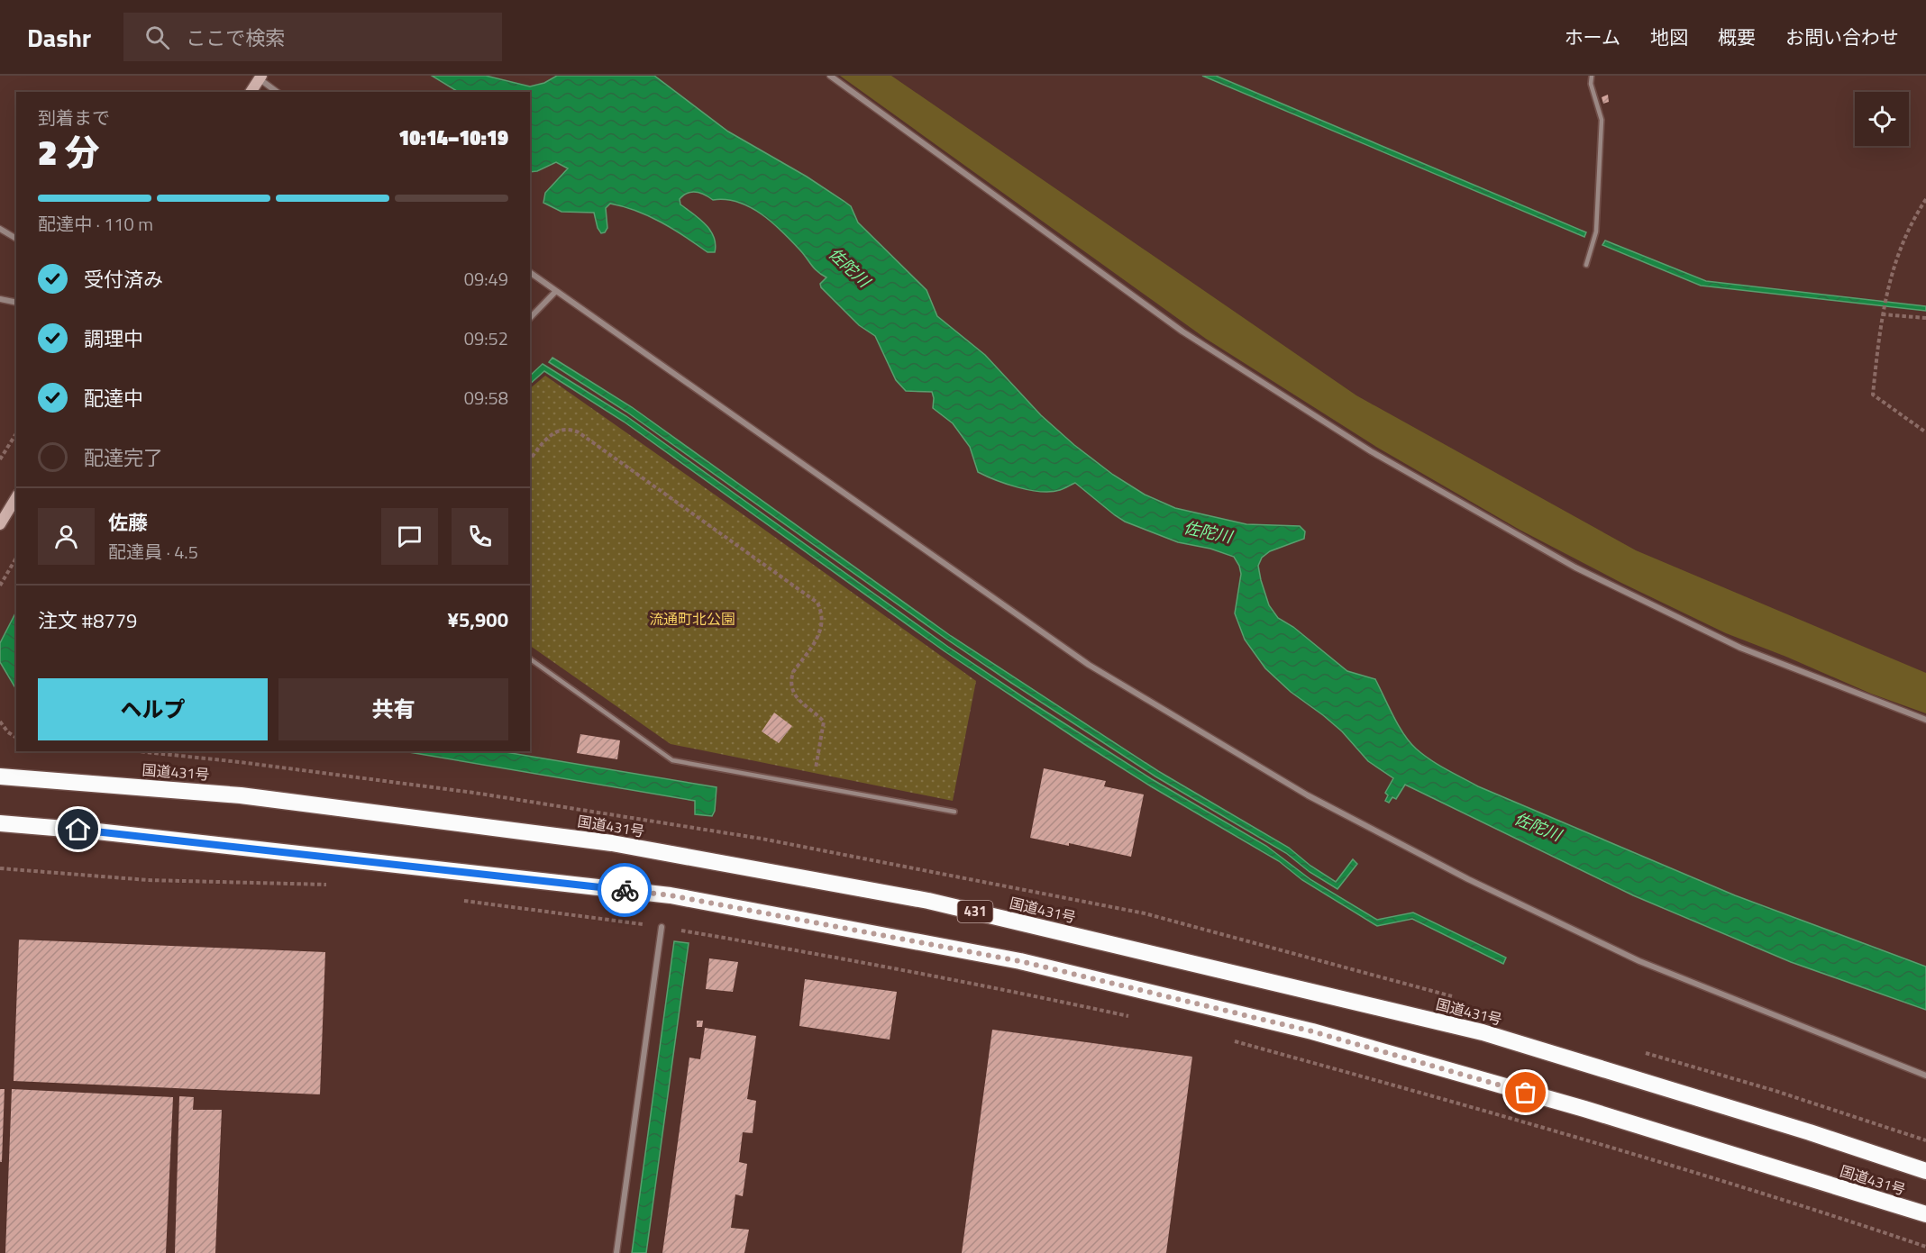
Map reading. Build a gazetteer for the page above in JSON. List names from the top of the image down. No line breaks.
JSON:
{"streets":{"highway":["国道431号","431"]},"water":["佐陀川"],"parks":["流通町北公園"],"page":{"header":"Dashr","search":"ここで検索","nav":["ホーム","地図","概要","お問い合わせ"],"heading":["2 分","到着まで","10:14–10:19"],"panel":["佐藤","配達員 · 4.5","注文 #8779","¥5,900"],"bar":"配達中 · 110 m","list":[["受付済み","09:49"],["調理中","09:52"],["配達中","09:58"],"配達完了"],"buttons":["ヘルプ","共有"]}}
